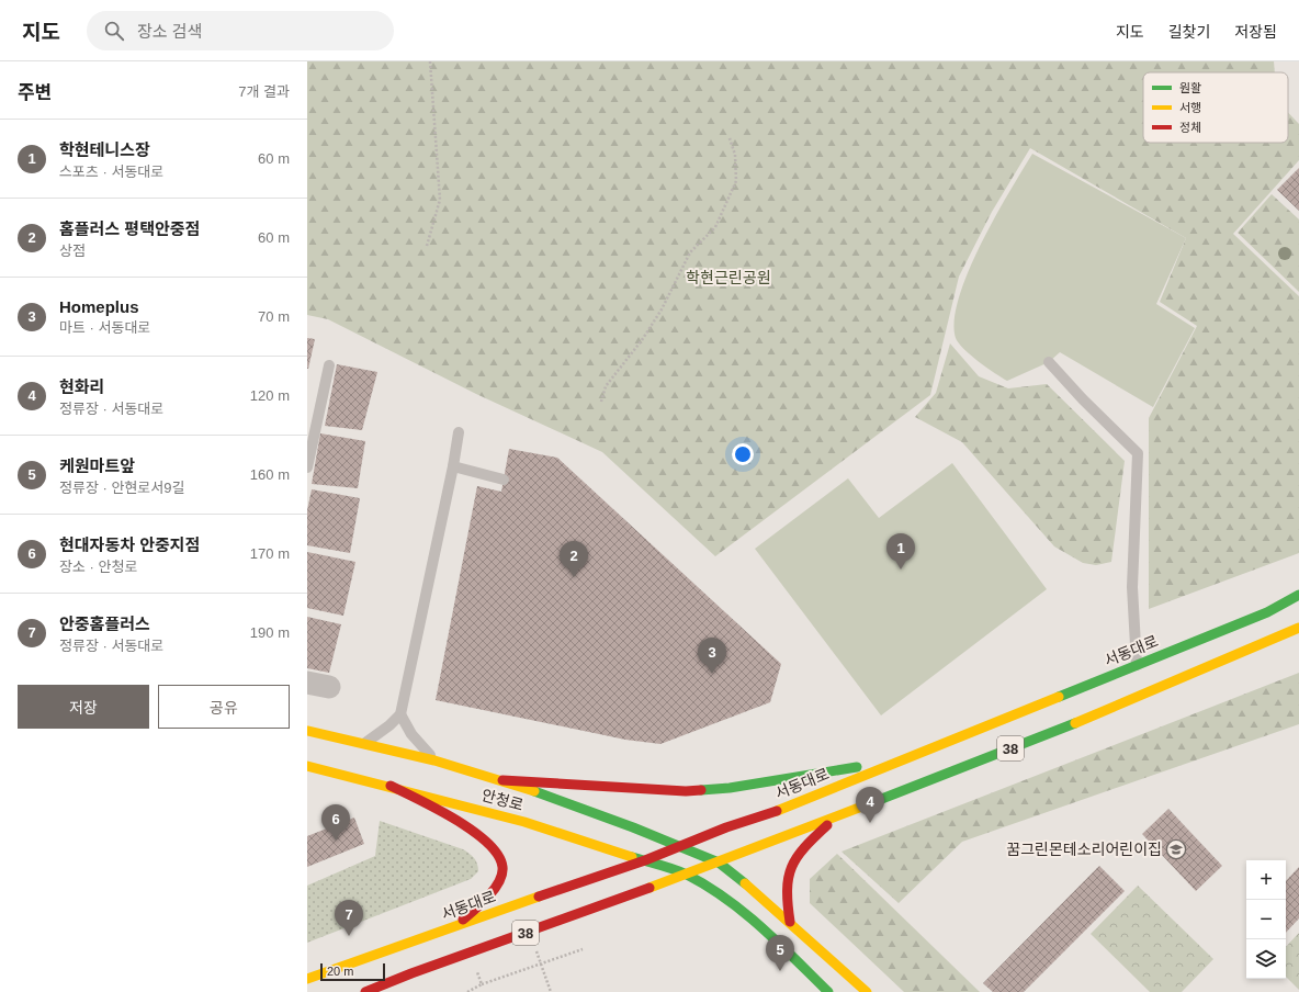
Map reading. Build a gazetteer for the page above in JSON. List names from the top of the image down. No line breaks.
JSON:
{"streets":{"main road":["서동대로","38","안청로"]},"crossings":[["서동대로","안청로"],["38","안청로"]],"parks":["학현근린공원"],"places":{"school or university":["꿈그린몬테소리어린이집"]},"legend":["원활","서행","정체"],"scale_bar":"20 m","page":{"header":"지도","search":"장소 검색","nav":["지도","길찾기","저장됨"],"heading":["주변","7개 결과"],"list":[{"mark":"1","name":"학현테니스장","note":"스포츠 · 서동대로","value":"60 m"},{"mark":"2","name":"홈플러스 평택안중점","note":"상점","value":"60 m"},{"mark":"3","name":"Homeplus","note":"마트 · 서동대로","value":"70 m"},{"mark":"4","name":"현화리","note":"정류장 · 서동대로","value":"120 m"},{"mark":"5","name":"케원마트앞","note":"정류장 · 안현로서9길","value":"160 m"},{"mark":"6","name":"현대자동차 안중지점","note":"장소 · 안청로","value":"170 m"},{"mark":"7","name":"안중홈플러스","note":"정류장 · 서동대로","value":"190 m"}],"pins":["1","2","3","4","6","7","5"],"buttons":["저장","공유"],"map_buttons":["+","−"],"scale":"20 m"}}
